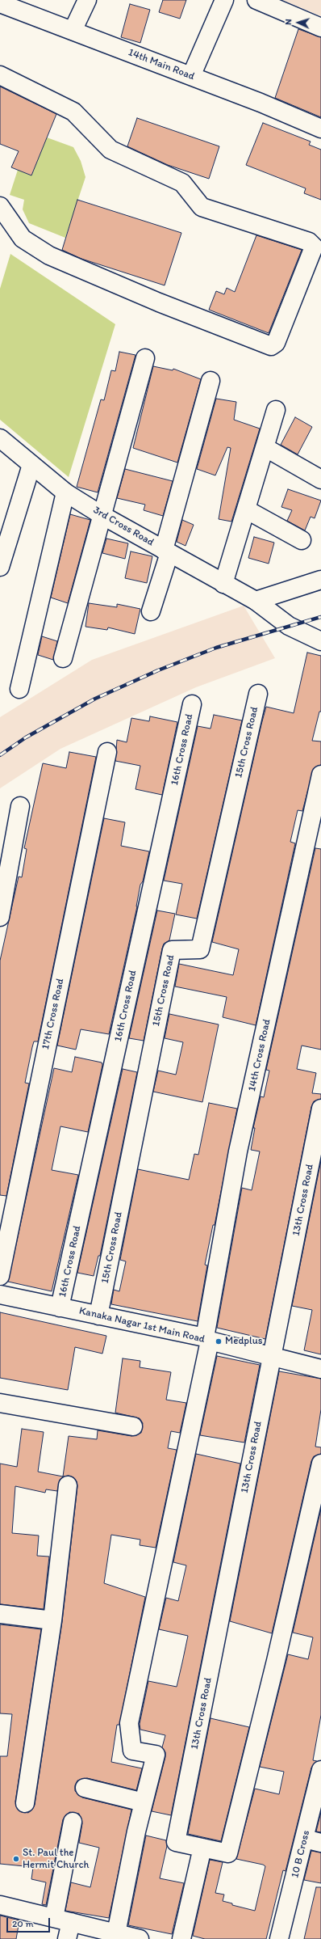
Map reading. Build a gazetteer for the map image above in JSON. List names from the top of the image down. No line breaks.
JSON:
{"streets":{"street":["14th Main Road","3rd Cross Road","15th Cross Road","16th Cross Road","17th Cross Road","14th Cross Road","13th Cross Road","Kanaka Nagar 1st Main Road","10 B Cross"]},"crossings":[["15th Cross Road","Kanaka Nagar 1st Main Road"],["16th Cross Road","Kanaka Nagar 1st Main Road"],["14th Cross Road","Kanaka Nagar 1st Main Road"],["13th Cross Road","Kanaka Nagar 1st Main Road"]],"places":["Medplus","St. Paul the Hermit Church"],"scale_bar":"20 m","north":"left"}
